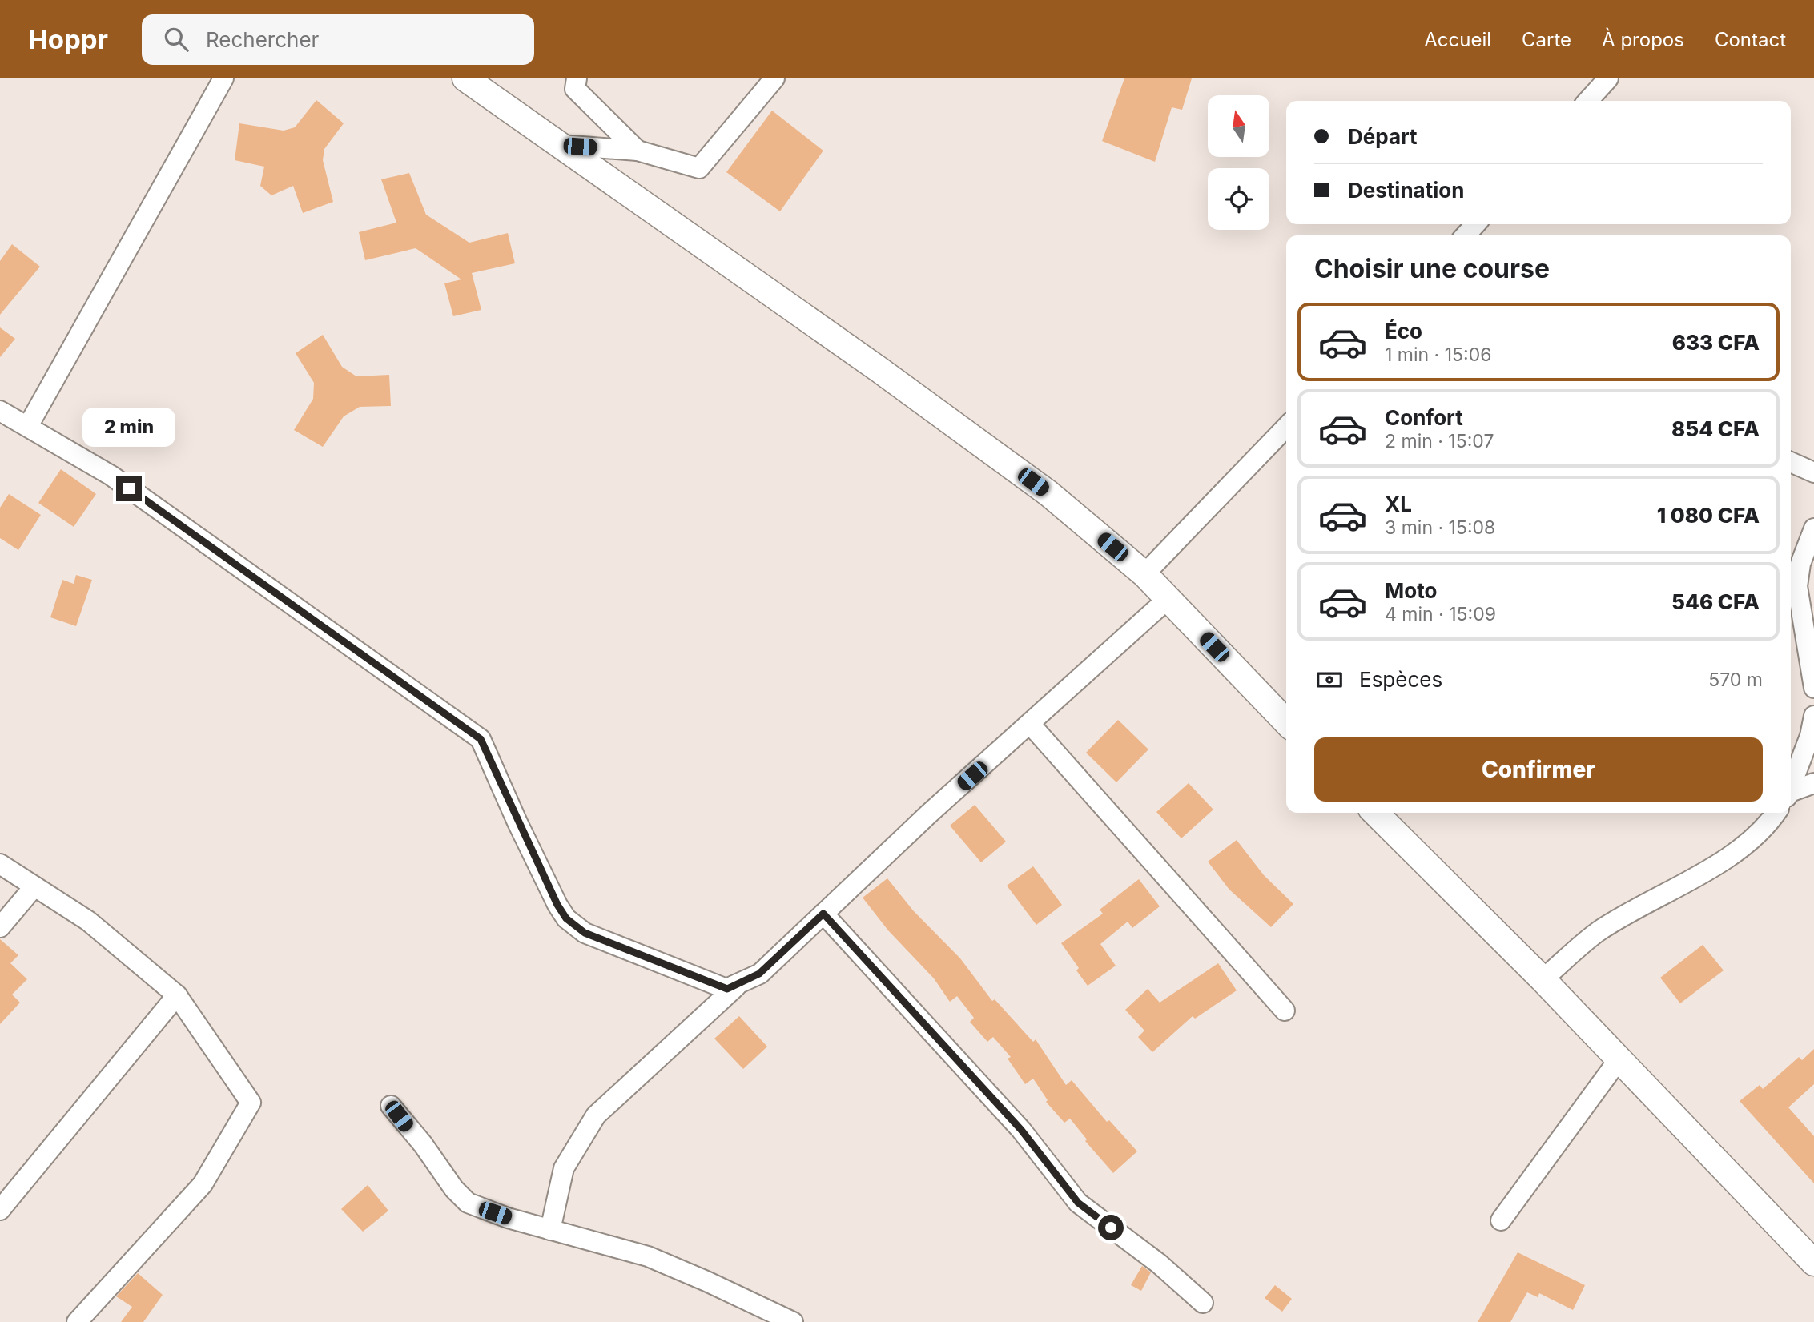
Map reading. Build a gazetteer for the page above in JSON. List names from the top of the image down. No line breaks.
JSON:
{"north":"top","page":{"header":"Hoppr","search":"Rechercher","nav":["Accueil","Carte","À propos","Contact"],"banner":["Départ","Destination"],"heading":"Choisir une course","list":[{"name":"Éco","note":"1 min · 15:06","value":"633 CFA"},{"name":"Confort","note":"2 min · 15:07","value":"854 CFA"},{"name":"XL","note":"3 min · 15:08","value":"1 080 CFA"},{"name":"Moto","note":"4 min · 15:09","value":"546 CFA"}],"bubble":"2 min","pay":["Espèces","570 m"],"buttons":"Confirmer"}}
